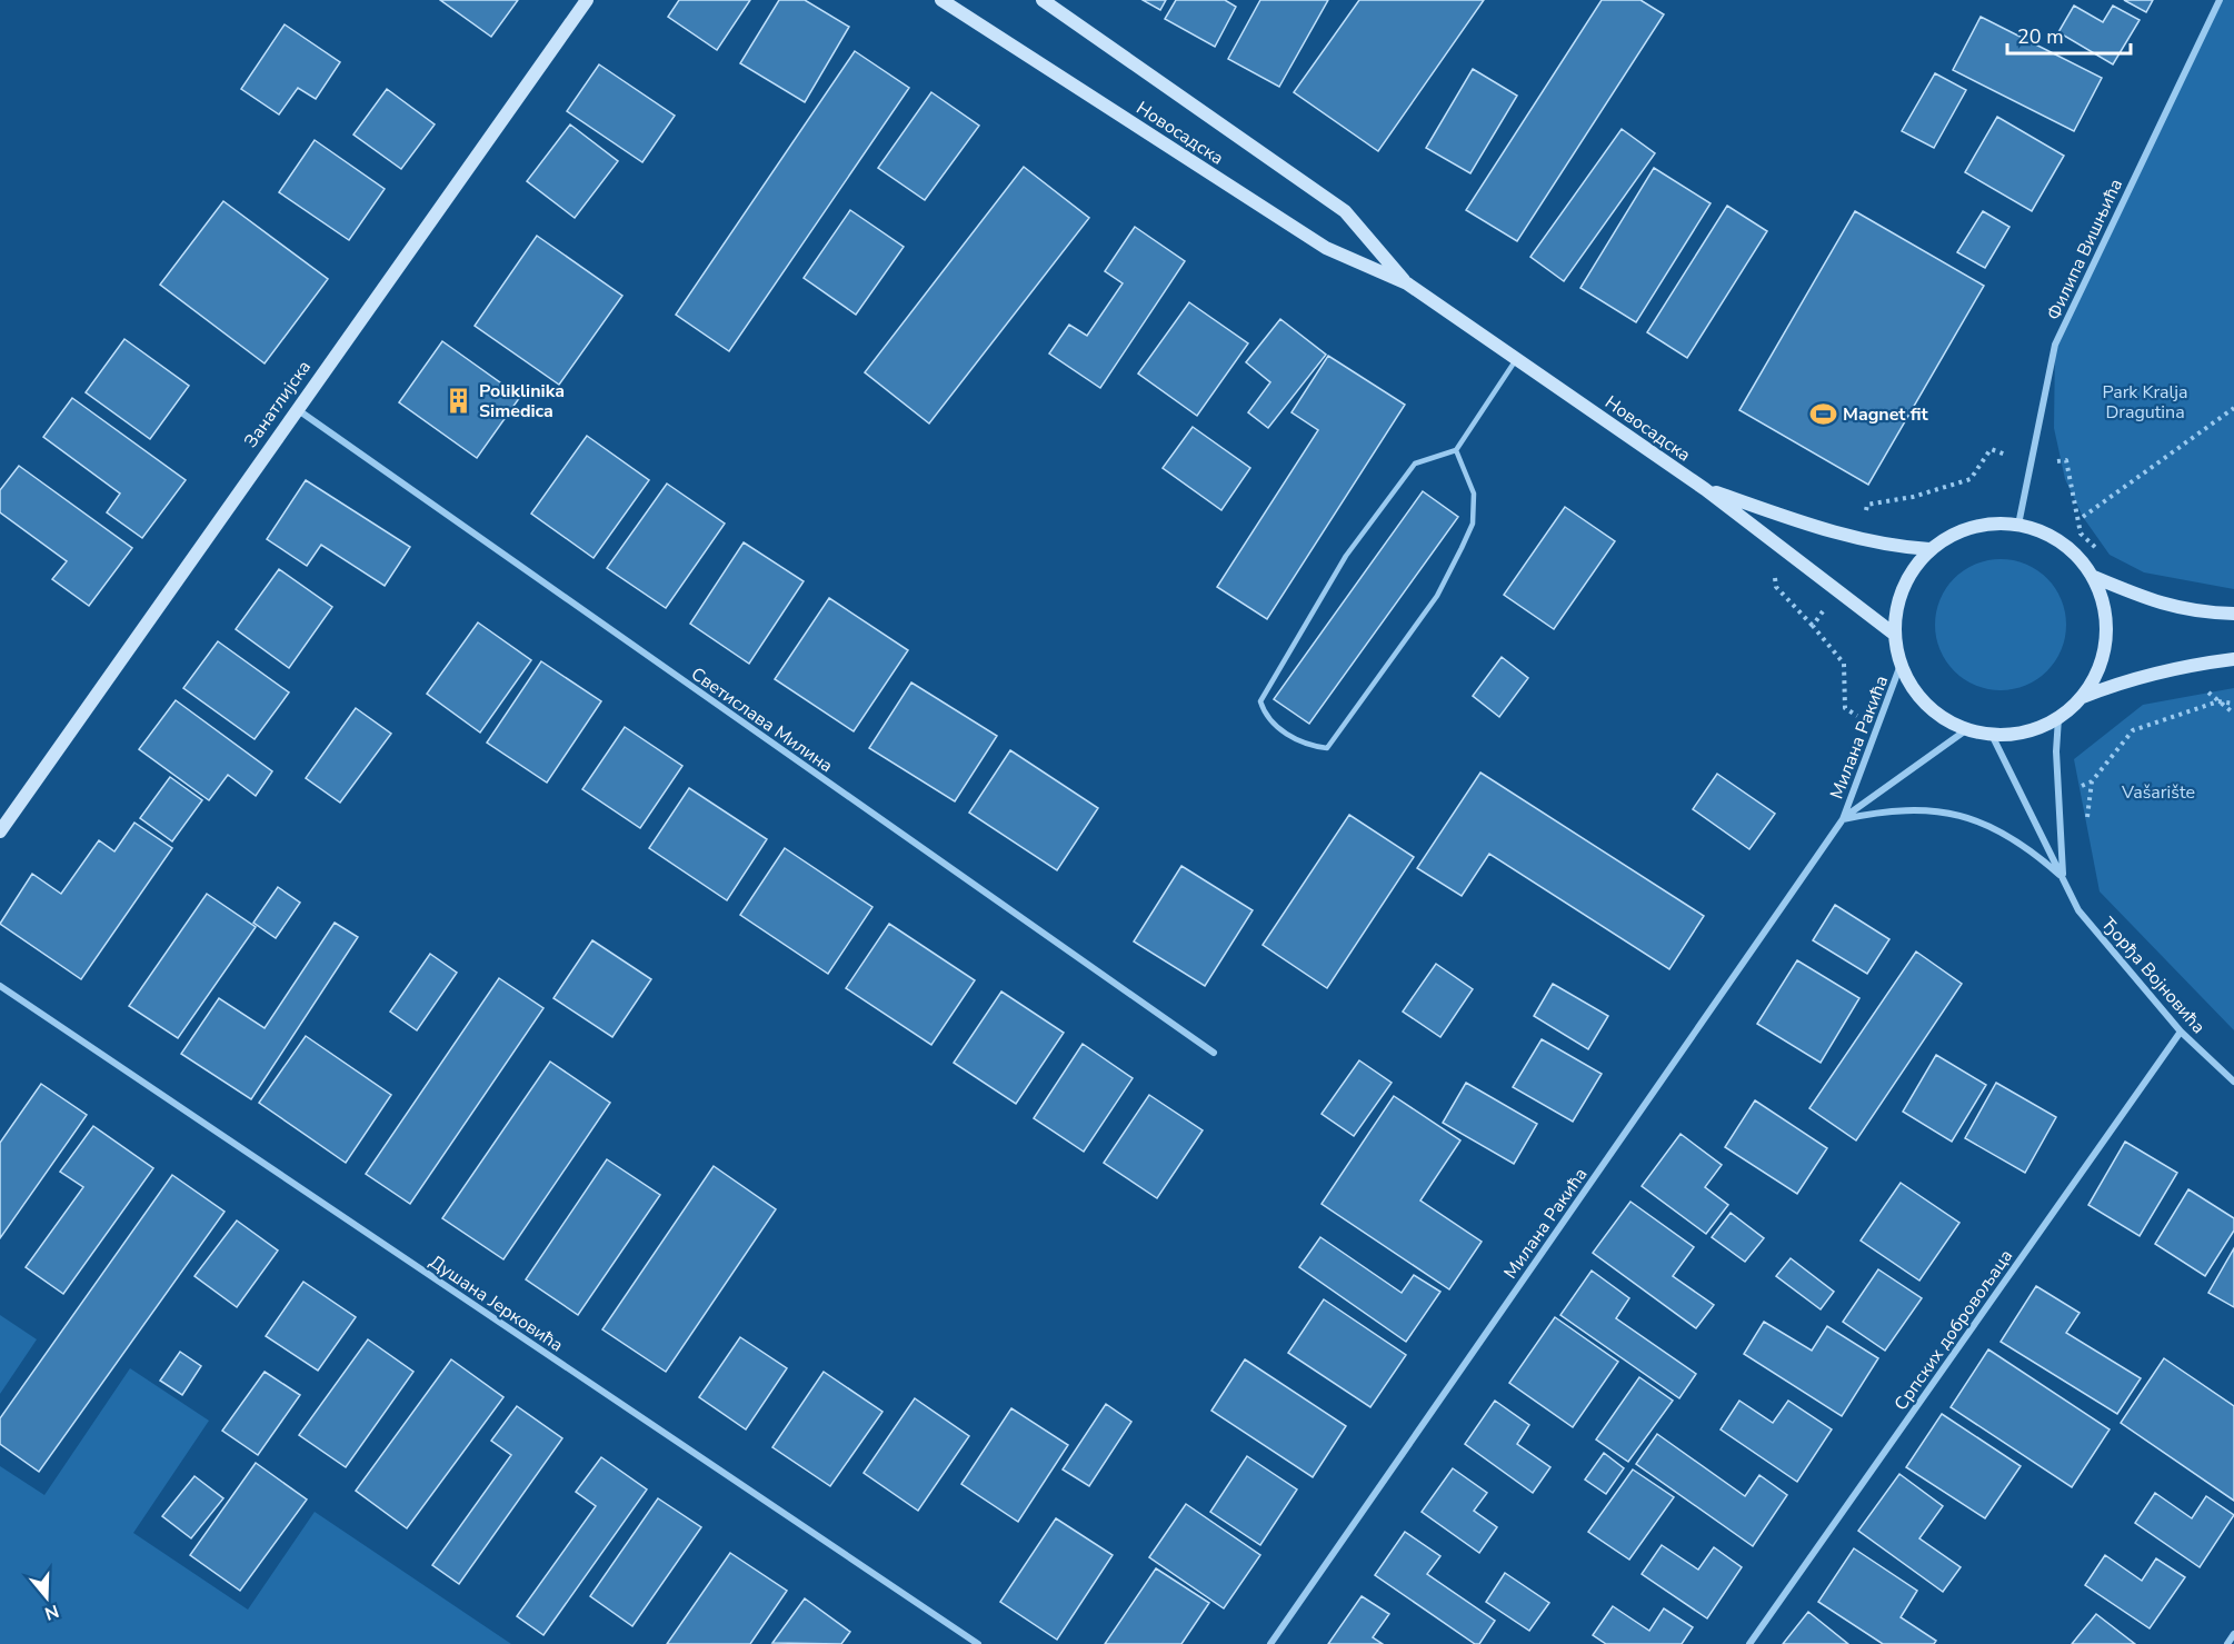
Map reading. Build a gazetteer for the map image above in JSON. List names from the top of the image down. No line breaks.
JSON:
{"streets":{"main road":["Новосадска","Занатлијска"],"street":["Филипа Вишњића","Светислава Милина","Милана Ракића","Ђорђа Војновића","Душана Јерковића","Српских добровољаца"]},"crossings":[["Новосадска","Филипа Вишњића"],["Новосадска","Милана Ракића"],["Новосадска","Ђорђа Војновића"],["Филипа Вишњића","Милана Ракића"],["Филипа Вишњића","Ђорђа Војновића"],["Занатлијска","Светислава Милина"],["Милана Ракића","Ђорђа Војновића"],["Ђорђа Војновића","Српских добровољаца"]],"parks":["Park Kralja Dragutina","Vašarište"],"places":{"building":["Poliklinika Simedica"],"sports":["Magnet fit"]},"scale_bar":"20 m","north":"bottom"}
